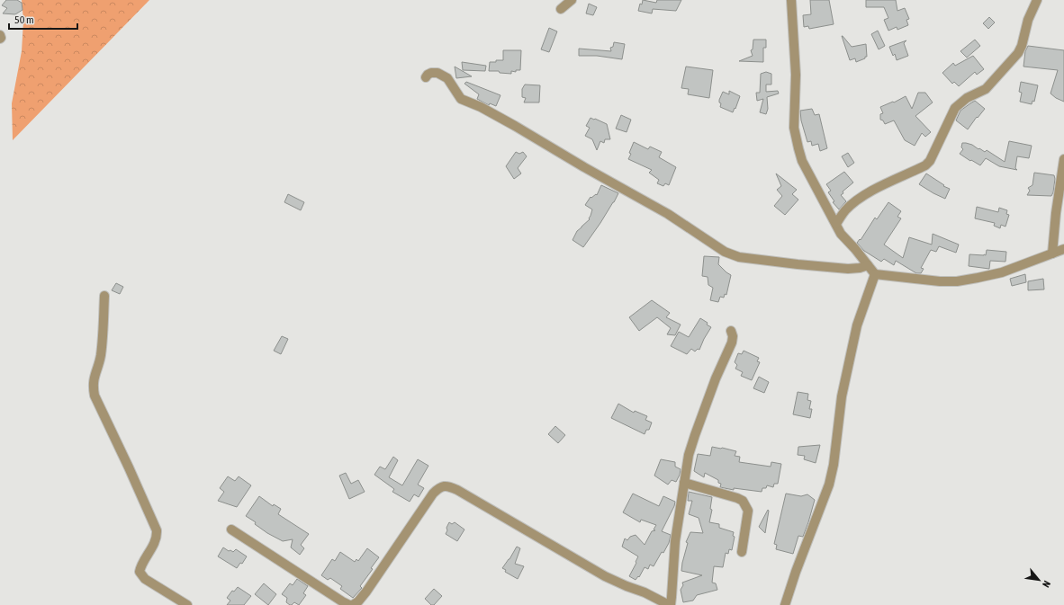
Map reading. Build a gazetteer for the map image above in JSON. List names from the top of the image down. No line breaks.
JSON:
{"scale_bar":"50 m","north":"bottom right"}
